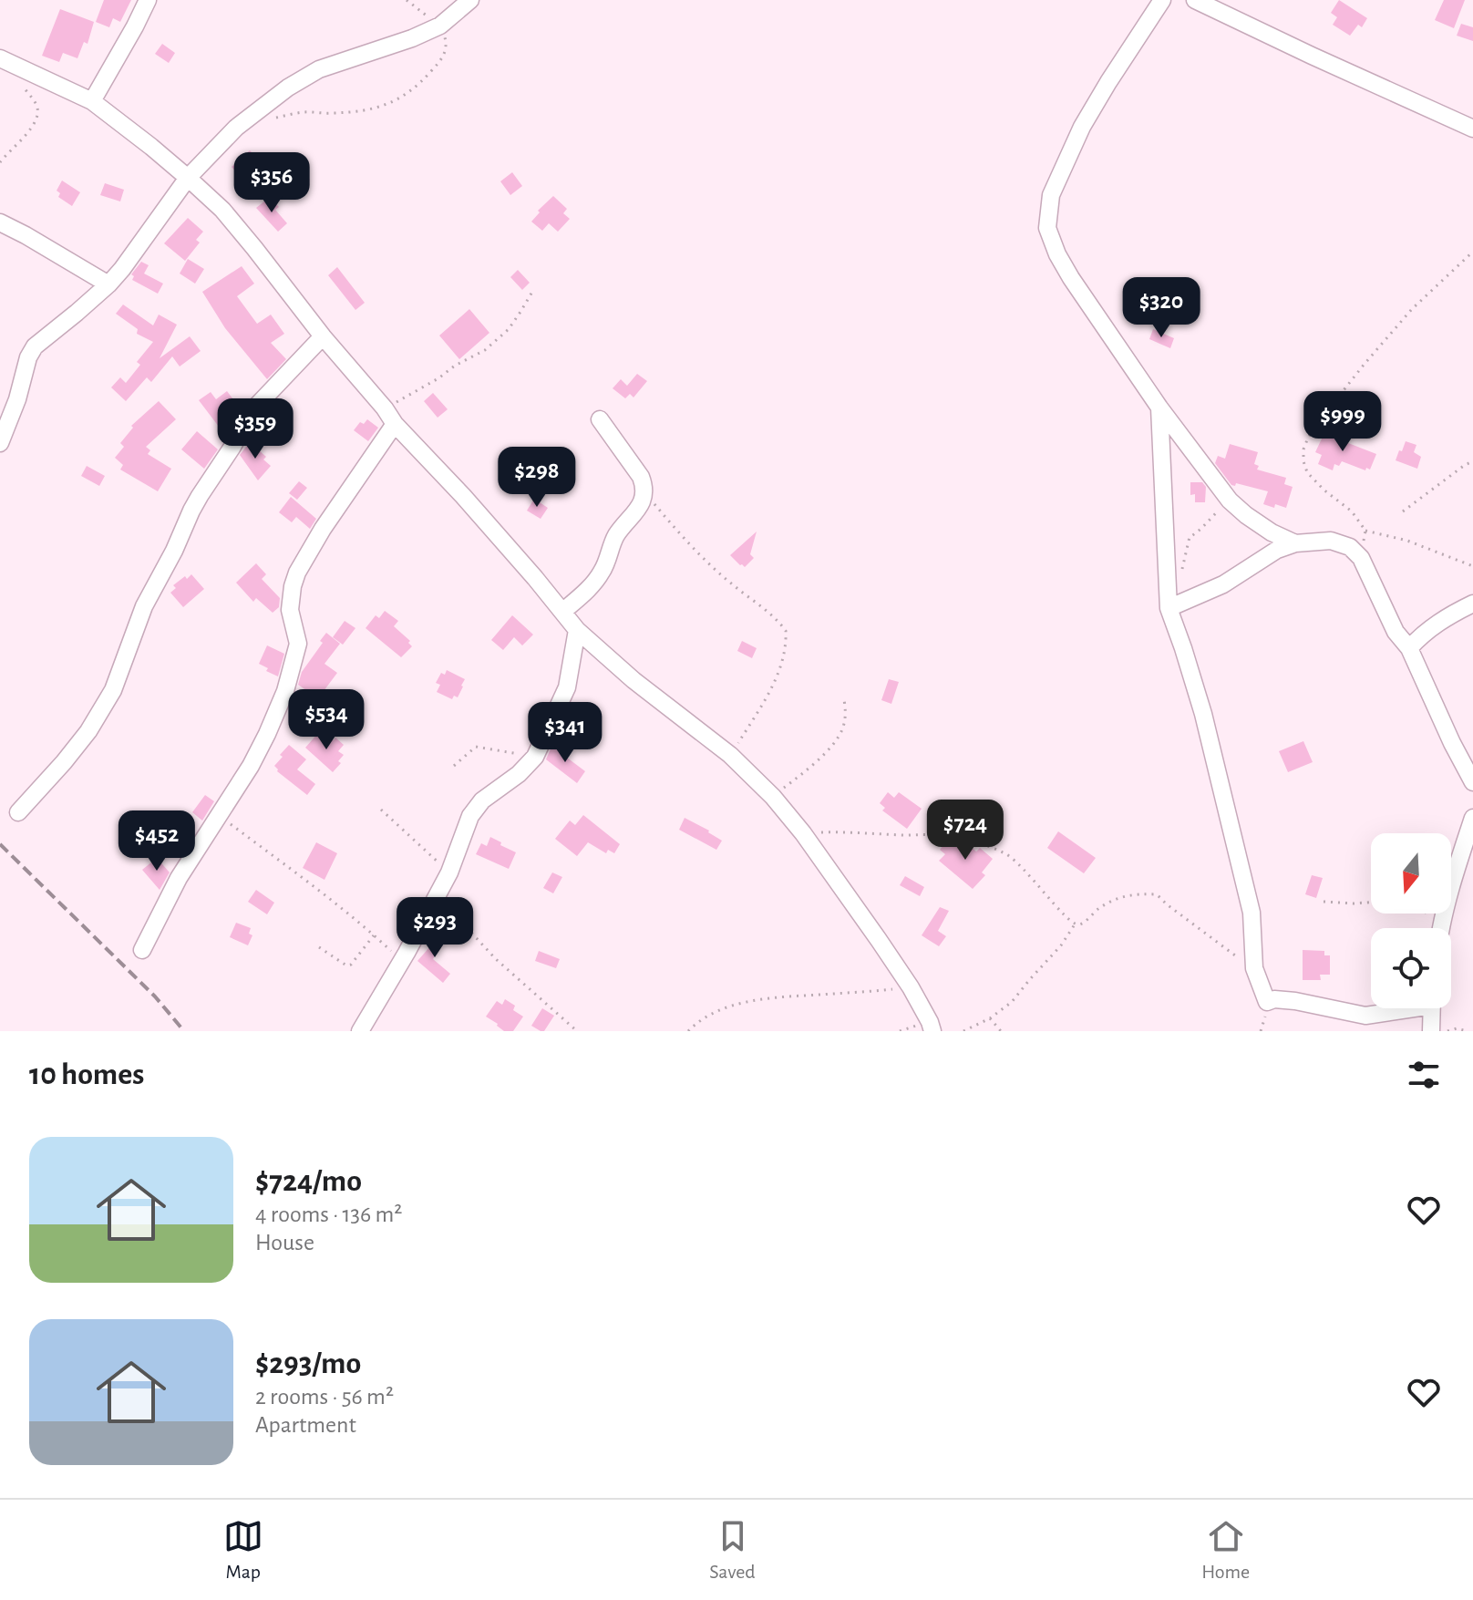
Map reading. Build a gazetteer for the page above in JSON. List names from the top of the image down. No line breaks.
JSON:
{"north":"bottom","page":{"price":["$356","$320","$999","$359","$298","$534","$341","$724","$452","$293"],"heading":"10 homes","list":[{"name":"$724/mo","note":"4 rooms · 136 m² · House"},{"name":"$293/mo","note":"2 rooms · 56 m² · Apartment"}],"tabs":["Map","Saved","Home"]}}
